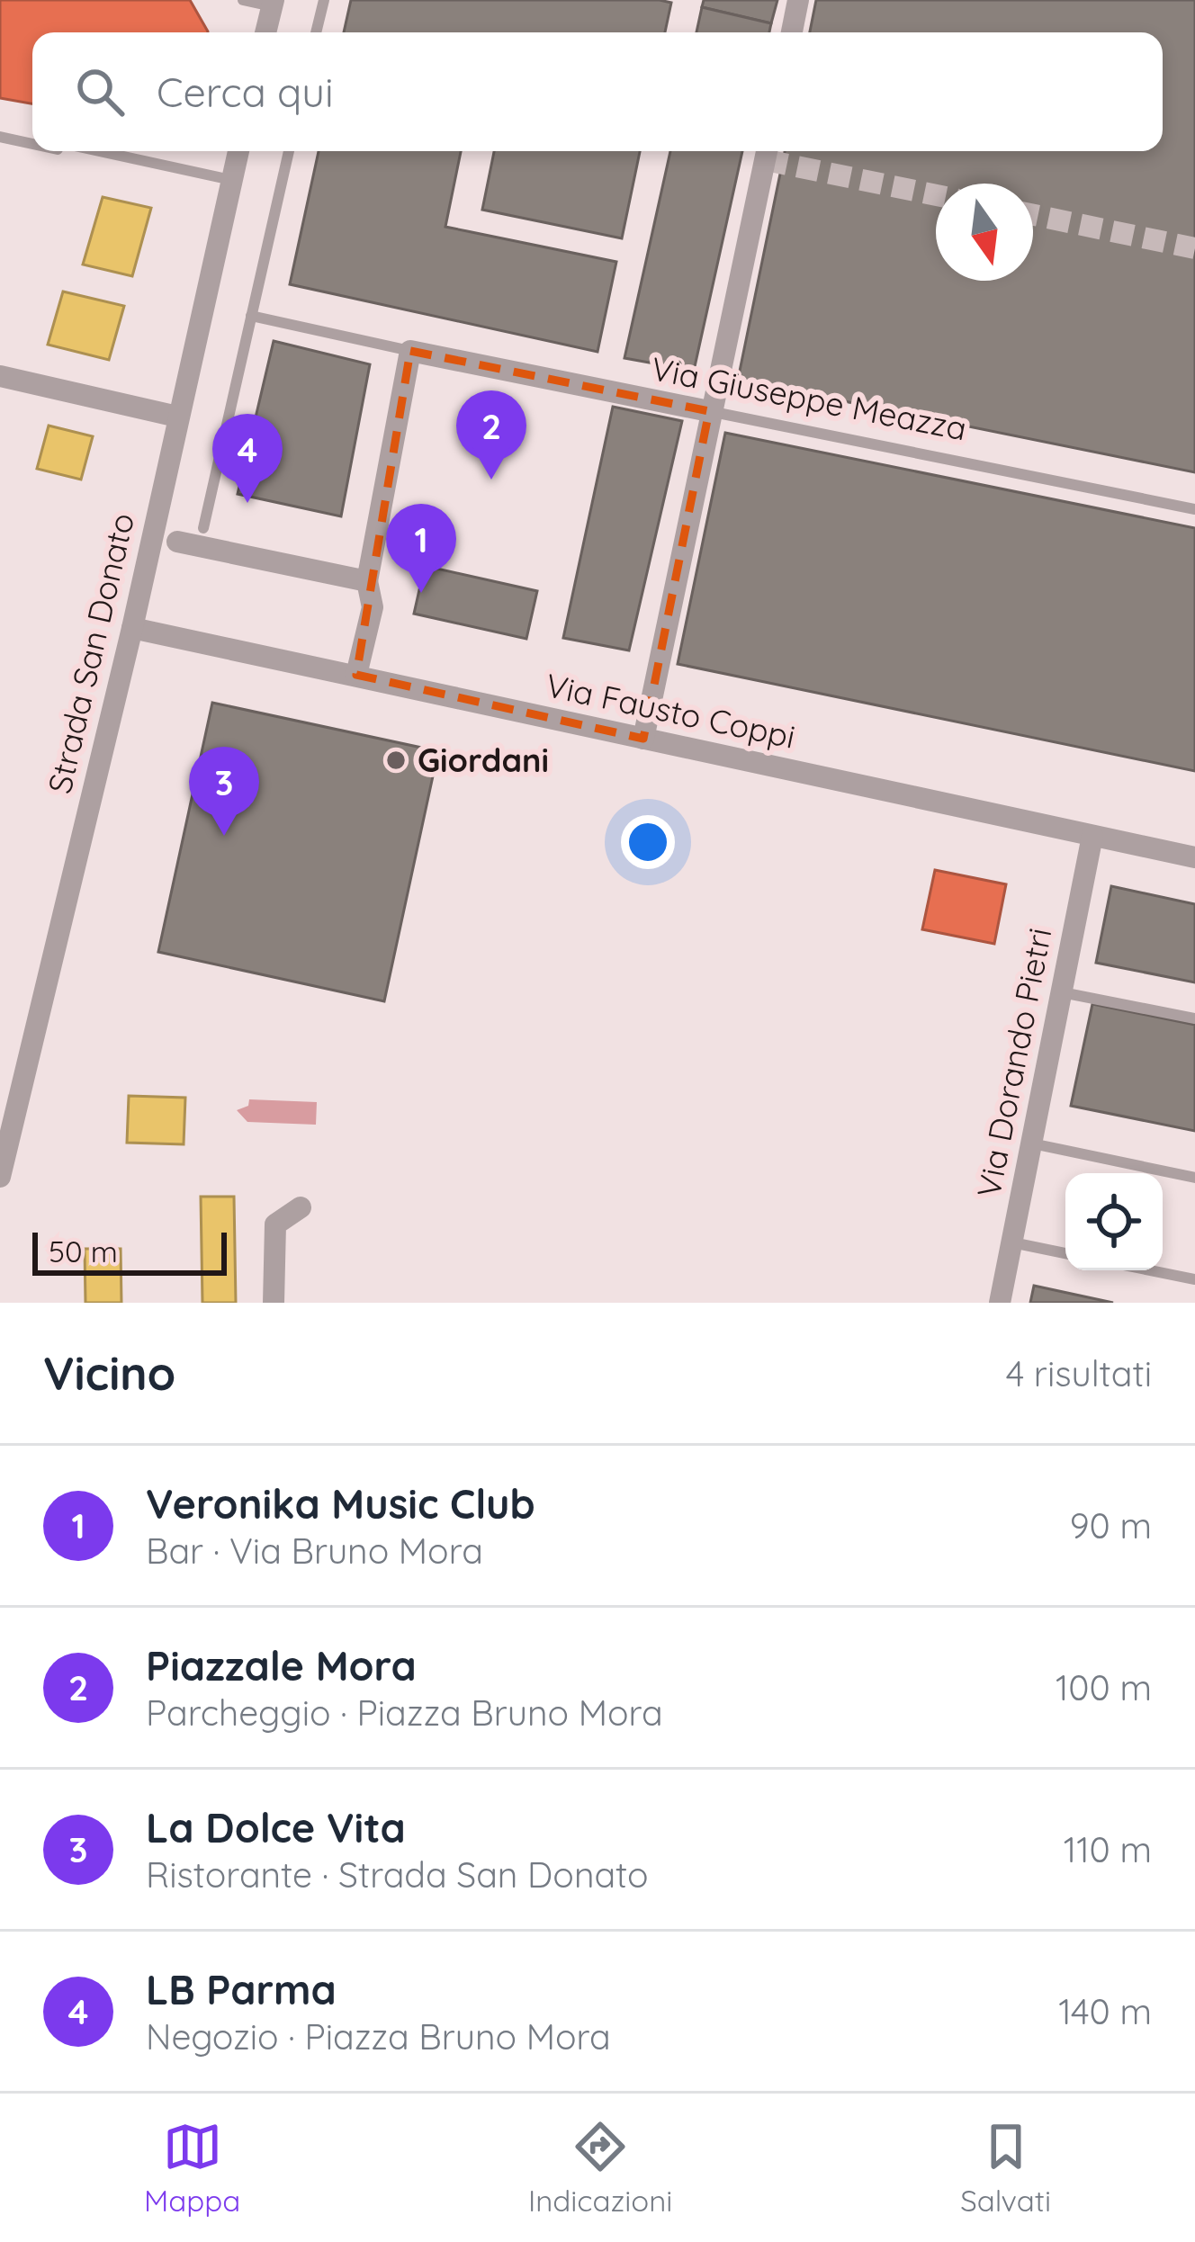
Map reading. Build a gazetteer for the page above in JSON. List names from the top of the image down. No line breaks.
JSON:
{"streets":{"street":["Via Giuseppe Meazza","Strada San Donato","Via Fausto Coppi","Via Dorando Pietri"]},"crossings":[["Strada San Donato","Via Fausto Coppi"],["Via Fausto Coppi","Via Dorando Pietri"]],"places":["Giordani"],"scale_bar":"50 m","north":"bottom","page":{"search":"Cerca qui","pins":["2","4","1","3"],"scale":"50 m","heading":["Vicino","4 risultati"],"list":[{"mark":"1","name":"Veronika Music Club","note":"Bar · Via Bruno Mora","value":"90 m"},{"mark":"2","name":"Piazzale Mora","note":"Parcheggio · Piazza Bruno Mora","value":"100 m"},{"mark":"3","name":"La Dolce Vita","note":"Ristorante · Strada San Donato","value":"110 m"},{"mark":"4","name":"LB Parma","note":"Negozio · Piazza Bruno Mora","value":"140 m"}],"nav":["Mappa","Indicazioni","Salvati"]}}
